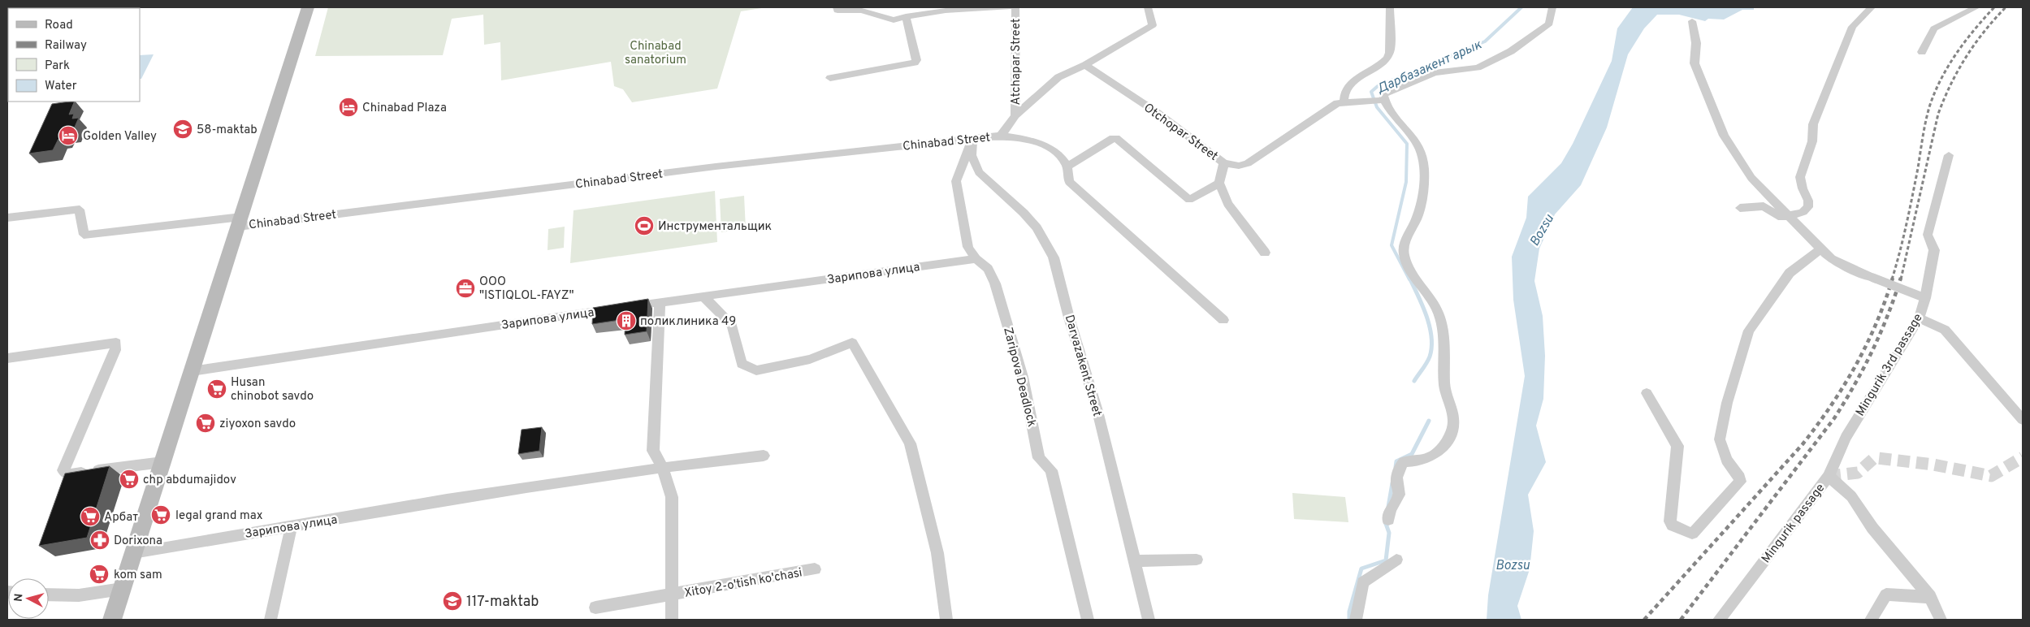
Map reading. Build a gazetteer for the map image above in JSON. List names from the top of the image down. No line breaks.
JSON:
{"streets":{"main road":["Chinabad Street"],"street":["Atchapar Street","Otchopar Street","Зарипова улица","Mingurik 3rd passage","Darvazakent Street","Zaripova Deadlock","Mingurik passage","Xitoy 2-o'tish ko'chasi"]},"crossings":[["Atchapar Street","Chinabad Street"],["Chinabad Street","Зарипова улица"],["Chinabad Street","Darvazakent Street"],["Chinabad Street","Zaripova Deadlock"],["Зарипова улица","Zaripova Deadlock"],["Зарипова улица","Xitoy 2-o'tish ko'chasi"],["Mingurik 3rd passage","Mingurik passage"],["Darvazakent Street","Zaripova Deadlock"]],"water":["Дарбазакент арык","Bozsu"],"parks":["Chinabad sanatorium"],"places":{"hotel":["Chinabad Plaza","Golden Valley"],"school or university":["58-maktab","117-maktab"],"sports":["Инструментальщик"],"office":["ООО \"ISTIQLOL-FAYZ\""],"building":["поликлиника 49"],"supermarket":["Husan chinobot savdo","ziyoxon savdo","chp abdumajidov","legal grand max","Арбат","kom sam"],"pharmacy":["Dorixona"]},"legend":["Road","Railway","Park","Water"],"north":"left"}
